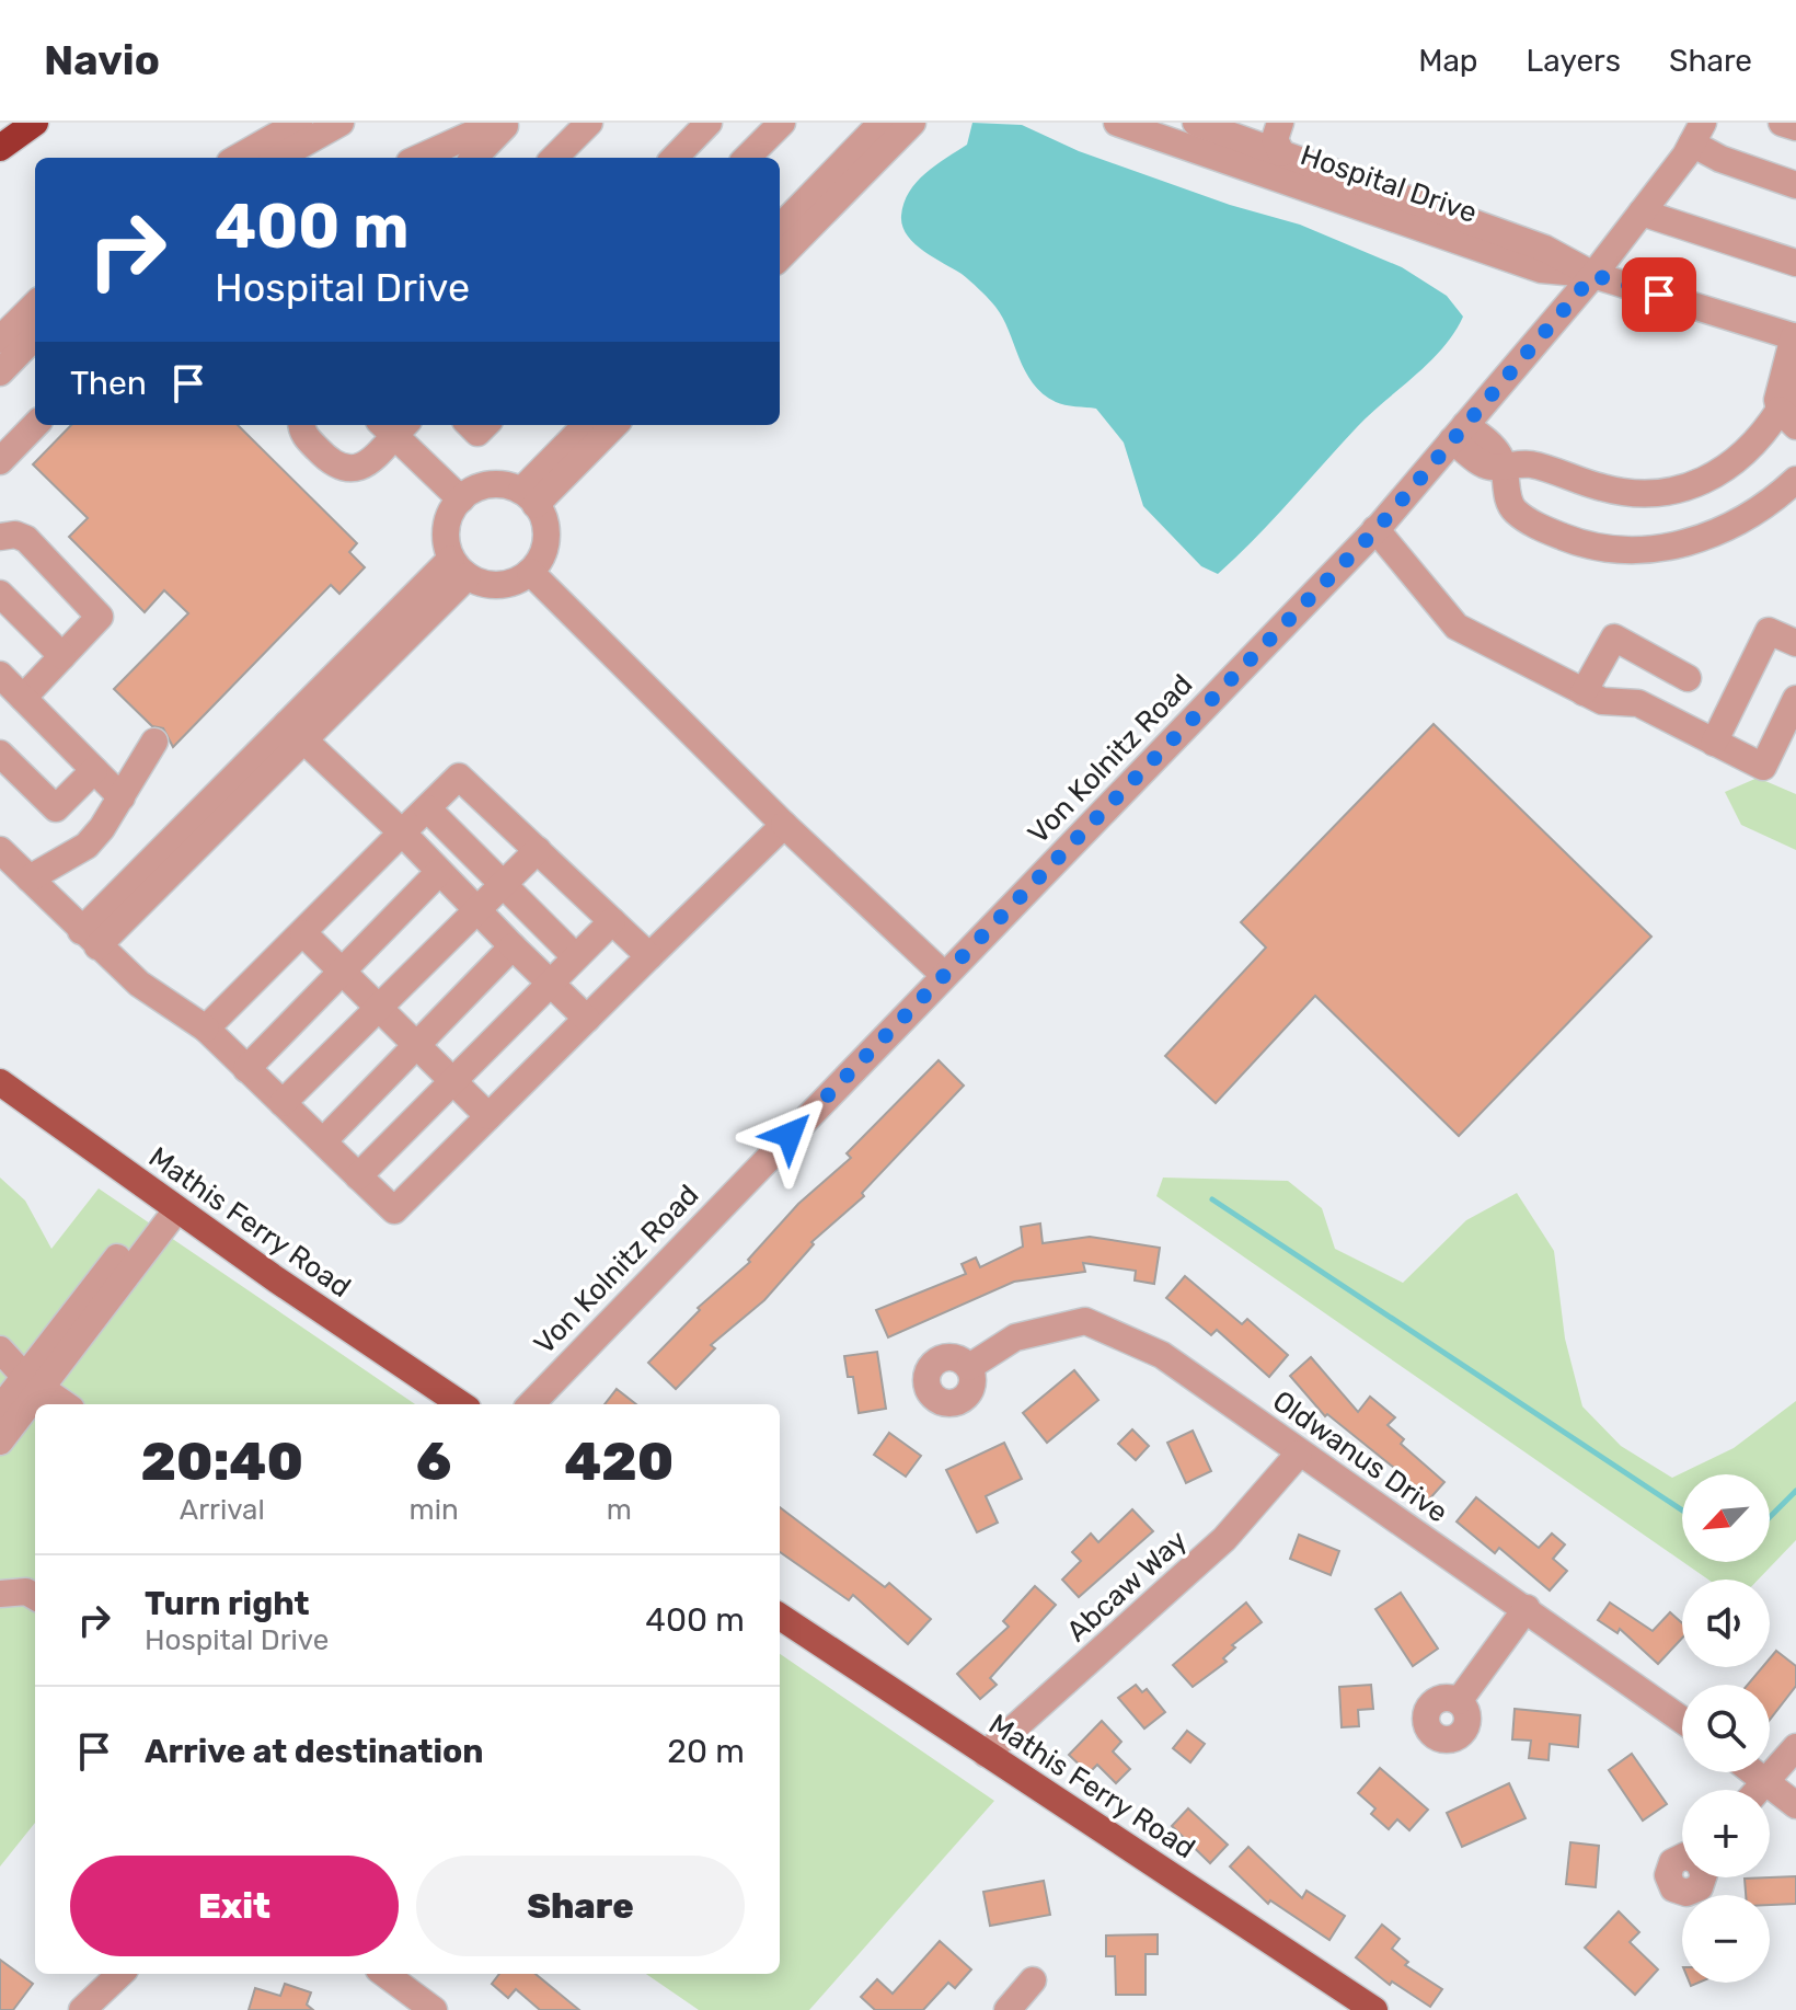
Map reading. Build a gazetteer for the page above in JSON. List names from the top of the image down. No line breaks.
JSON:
{"streets":{"main road":["Mathis Ferry Road"],"street":["Hospital Drive","Von Kolnitz Road","Oldwanus Drive","Abcaw Way"]},"crossings":[["Hospital Drive","Von Kolnitz Road"],["Mathis Ferry Road","Abcaw Way"],["Oldwanus Drive","Abcaw Way"]],"north":"bottom left","page":{"header":"Navio","nav":["Map","Layers","Share"],"turn":["400 m","Hospital Drive"],"then":"Then","eta":["20:40","Arrival","6","min","420","m"],"map_buttons":["+","−"],"list":[{"name":"Turn right","note":"Hospital Drive","value":"400 m"},{"name":"Arrive at destination","value":"20 m"}],"buttons":["Exit","Share"]}}
